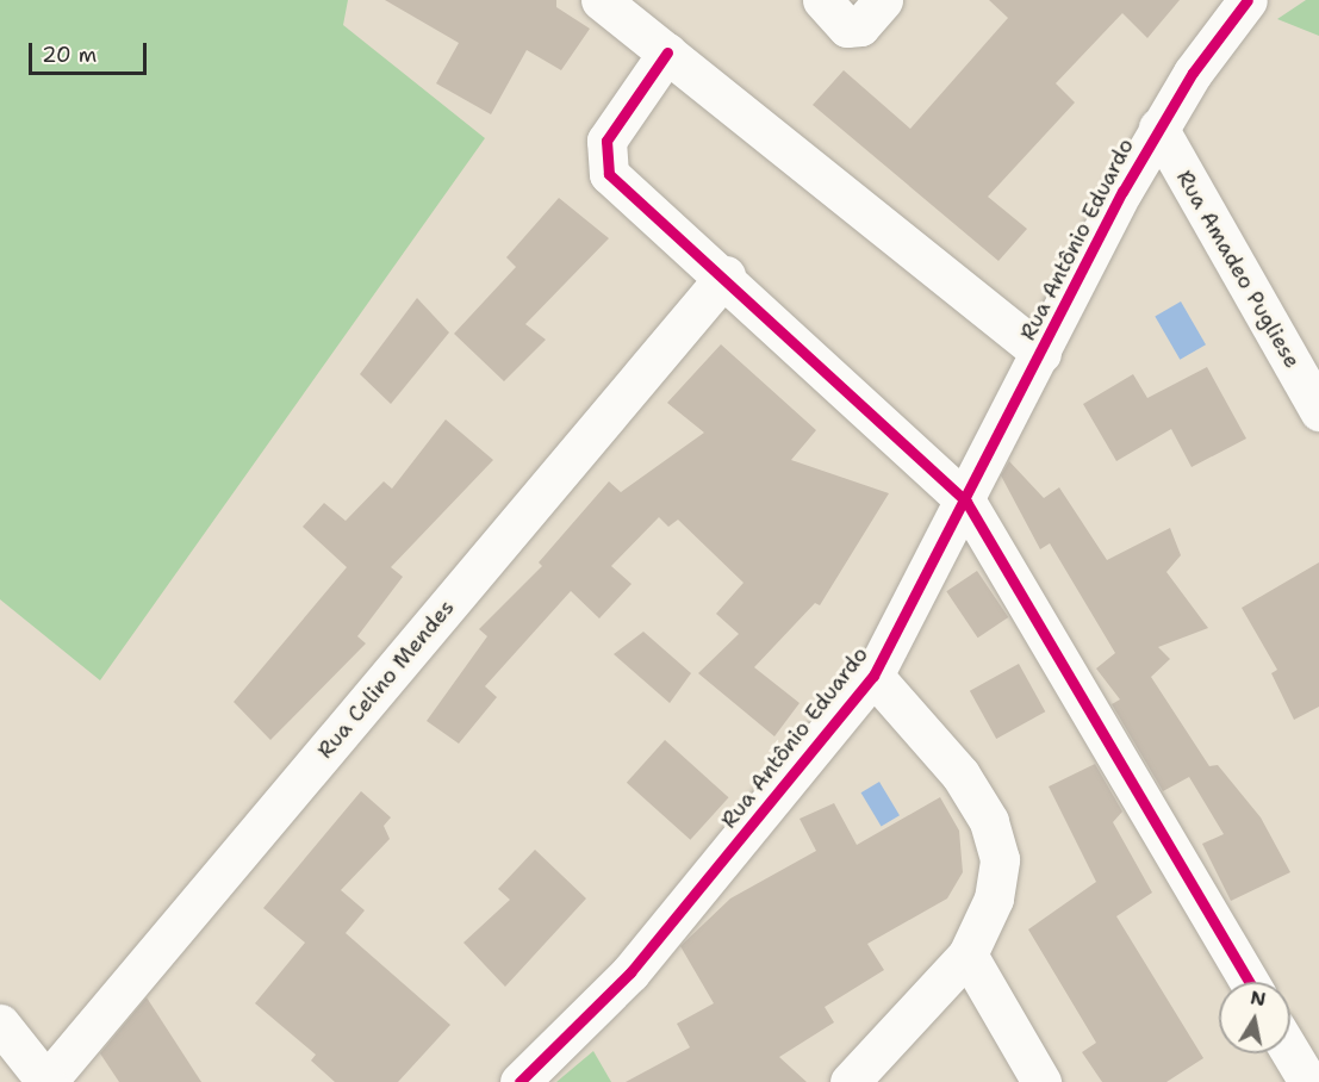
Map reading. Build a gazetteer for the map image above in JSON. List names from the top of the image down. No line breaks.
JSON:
{"streets":{"street":["Rua Antônio Eduardo","Rua Amadeo Pugliese","Rua Celino Mendes"]},"crossings":[["Rua Antônio Eduardo","Rua Amadeo Pugliese"]],"scale_bar":"20 m","north":"top"}
